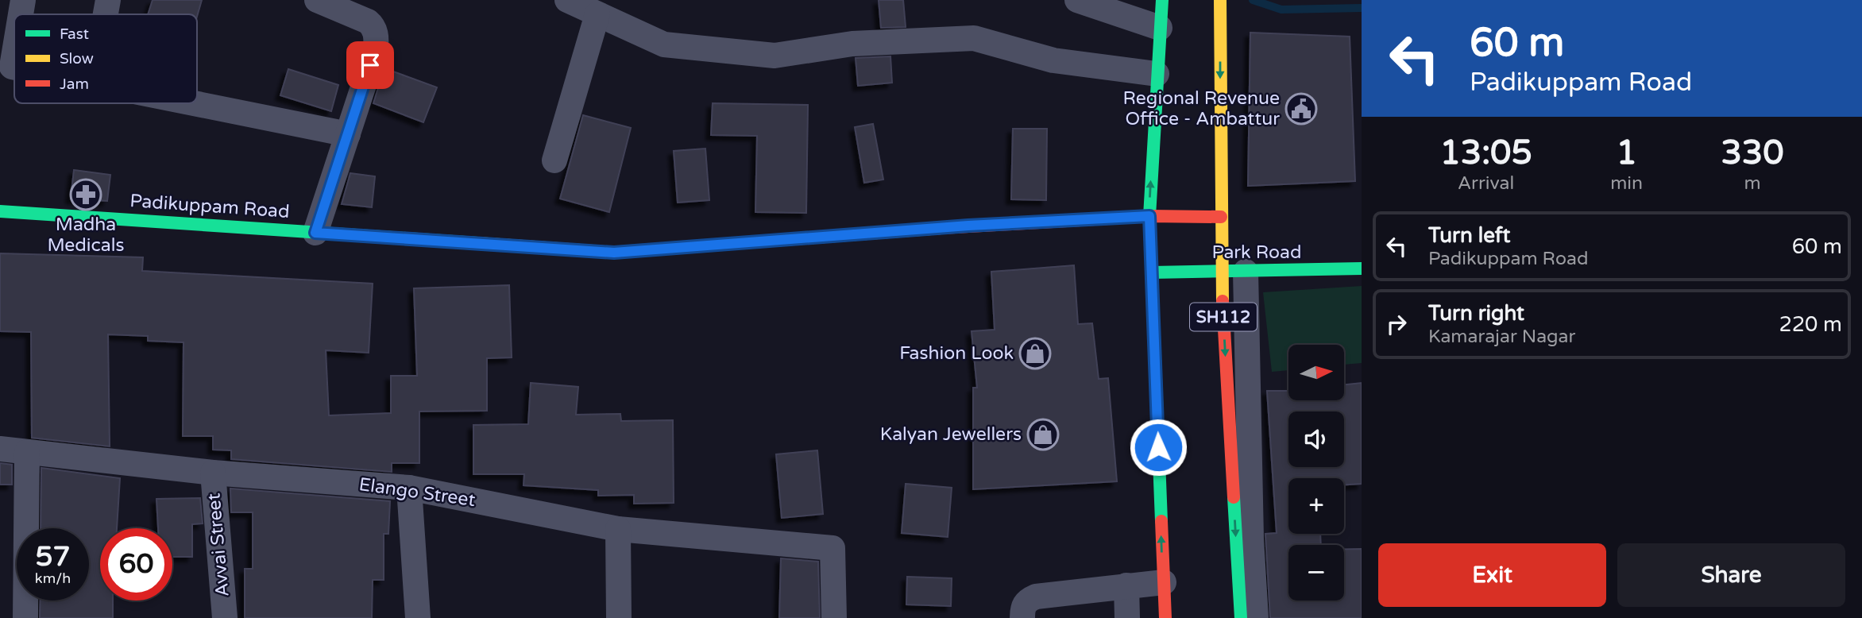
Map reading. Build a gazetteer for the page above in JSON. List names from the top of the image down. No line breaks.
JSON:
{"streets":{"street":["Padikuppam Road","Park Road","SH112","Elango Street","Avvai Street"]},"crossings":[["Padikuppam Road","Park Road"],["Park Road","SH112"],["Elango Street","Avvai Street"]],"places":{"public building":["Regional Revenue Office - Ambattur"],"pharmacy":["Madha Medicals"],"shop":["Fashion Look","Kalyan Jewellers"]},"legend":["Fast","Slow","Jam"],"north":"right","page":{"turn":["60 m","Padikuppam Road"],"eta":["13:05","Arrival","1","min","330","m"],"list":[{"name":"Turn left","note":"Padikuppam Road","value":"60 m"},{"name":"Turn right","note":"Kamarajar Nagar","value":"220 m"}],"map_buttons":["+","−"],"speed":"57 km/h","limit":"60","buttons":["Exit","Share"]}}
